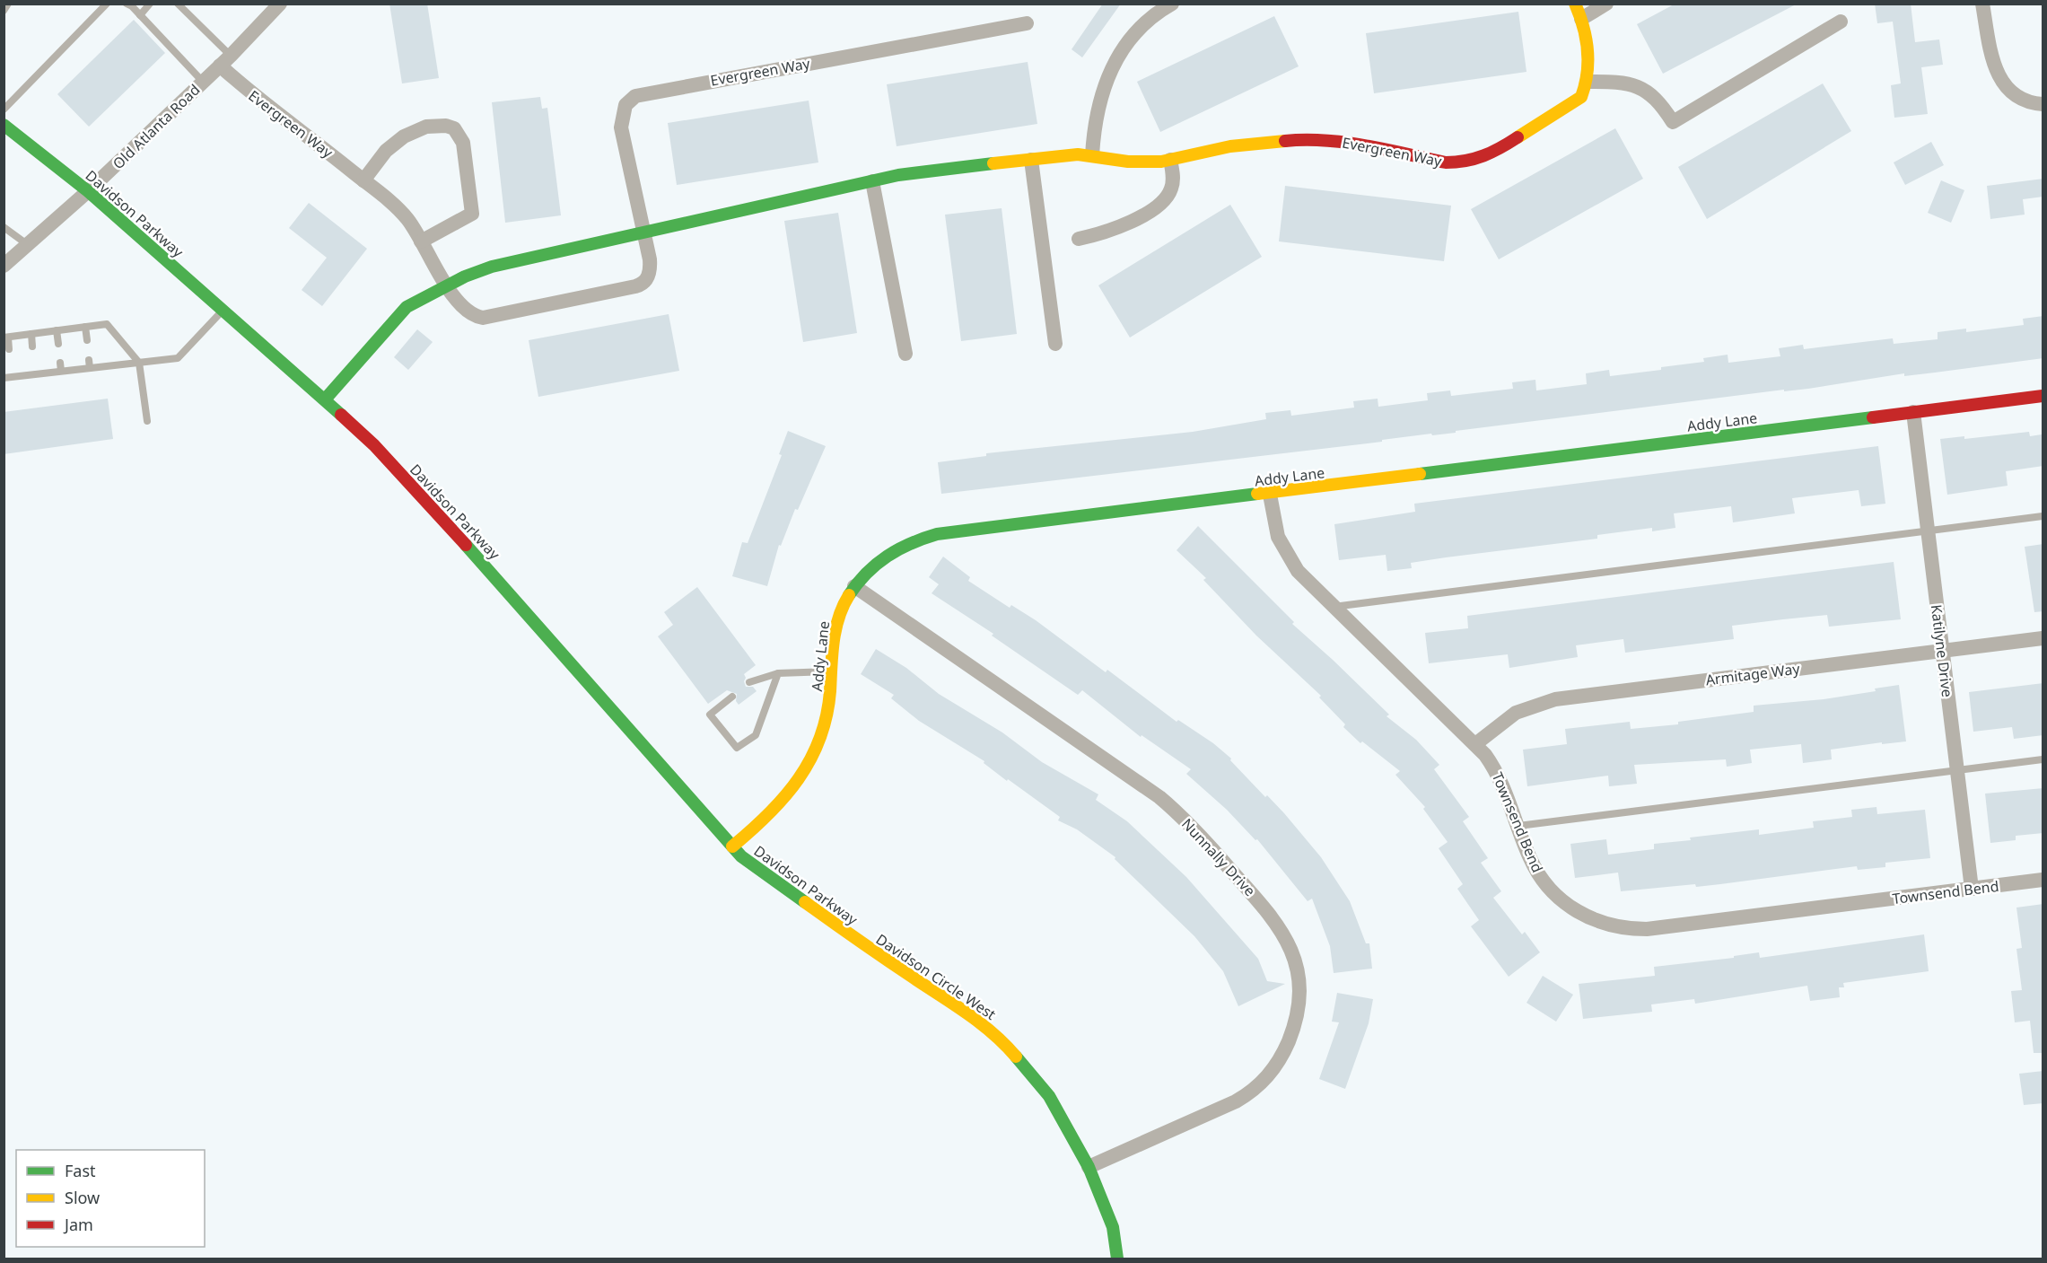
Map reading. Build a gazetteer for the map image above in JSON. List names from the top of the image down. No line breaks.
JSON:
{"streets":{"street":["Evergreen Way","Old Atlanta Road","Davidson Parkway","Addy Lane","Katilyne Drive","Armitage Way","Townsend Bend","Nunnally Drive","Davidson Circle West"]},"crossings":[["Evergreen Way","Old Atlanta Road"],["Evergreen Way","Davidson Parkway"],["Old Atlanta Road","Davidson Parkway"],["Davidson Parkway","Addy Lane"],["Davidson Parkway","Davidson Circle West"],["Addy Lane","Katilyne Drive"],["Addy Lane","Townsend Bend"],["Addy Lane","Nunnally Drive"],["Katilyne Drive","Armitage Way"],["Katilyne Drive","Townsend Bend"],["Armitage Way","Townsend Bend"],["Nunnally Drive","Davidson Circle West"]],"legend":["Fast","Slow","Jam"]}
